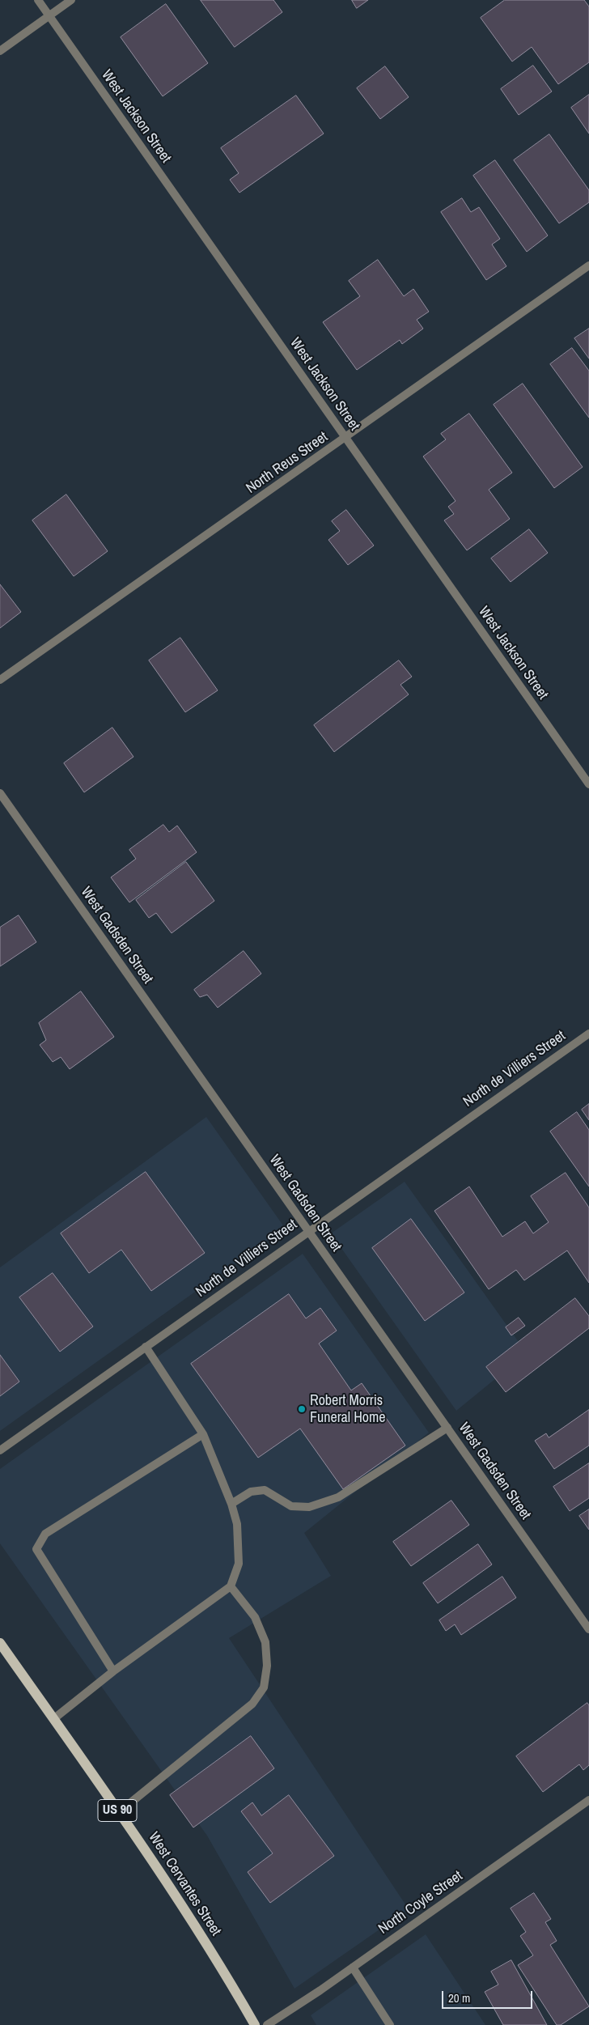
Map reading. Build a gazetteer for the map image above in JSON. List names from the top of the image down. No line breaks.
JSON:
{"streets":{"main road":["US 90","West Cervantes Street"],"street":["West Jackson Street","North Reus Street","West Gadsden Street","North de Villiers Street","North Coyle Street"]},"crossings":[["West Jackson Street","North Reus Street"],["West Gadsden Street","North de Villiers Street"]],"places":["Robert Morris Funeral Home"],"scale_bar":"20 m"}
